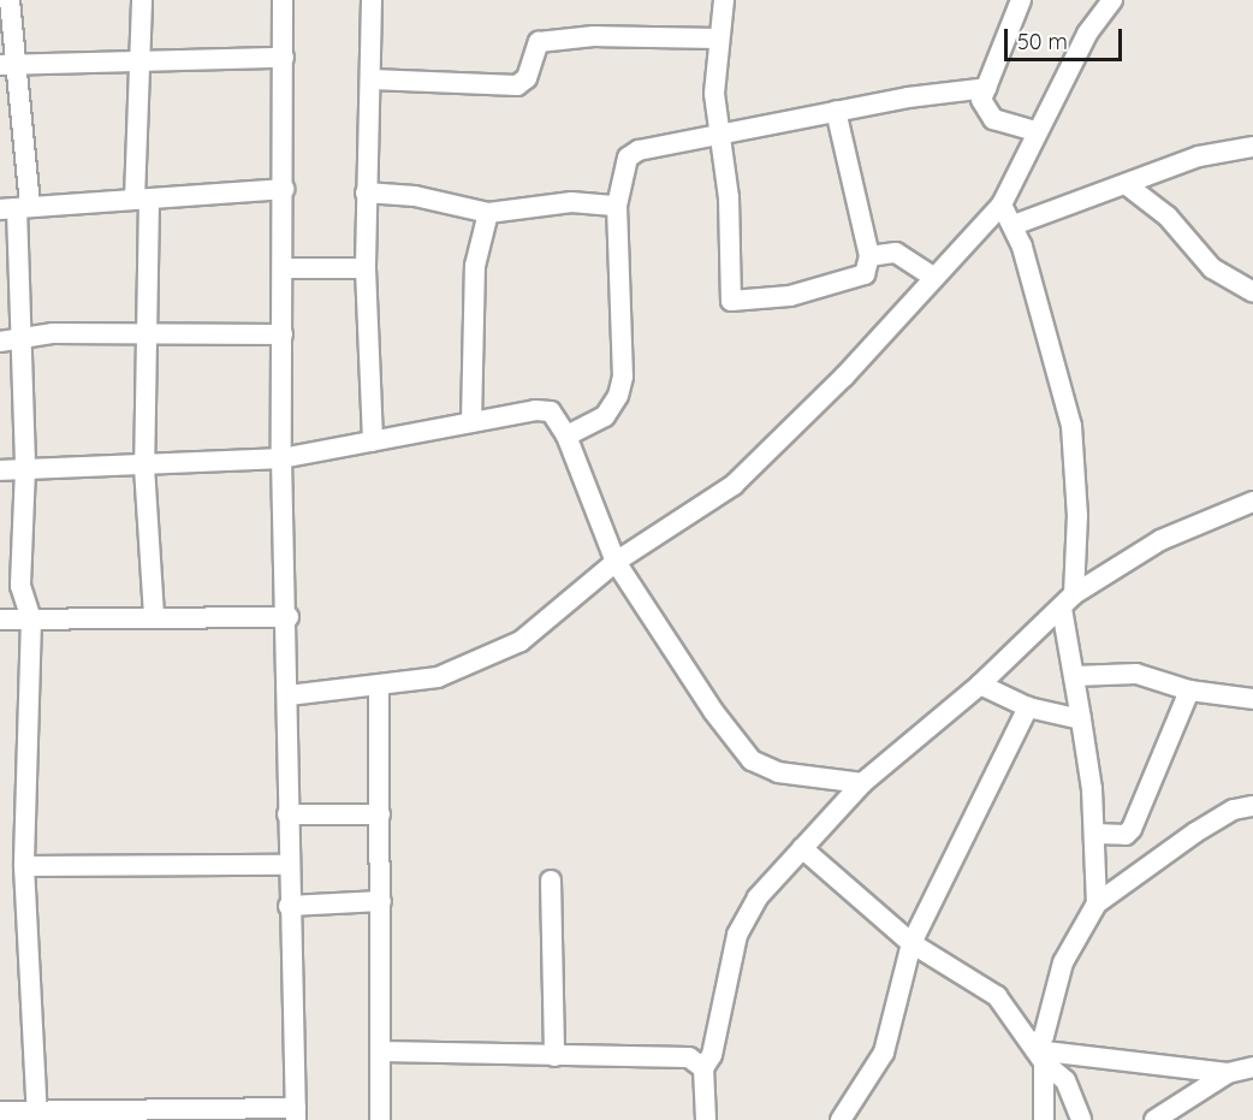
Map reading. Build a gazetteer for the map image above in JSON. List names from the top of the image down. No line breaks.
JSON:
{"scale_bar":"50 m"}
